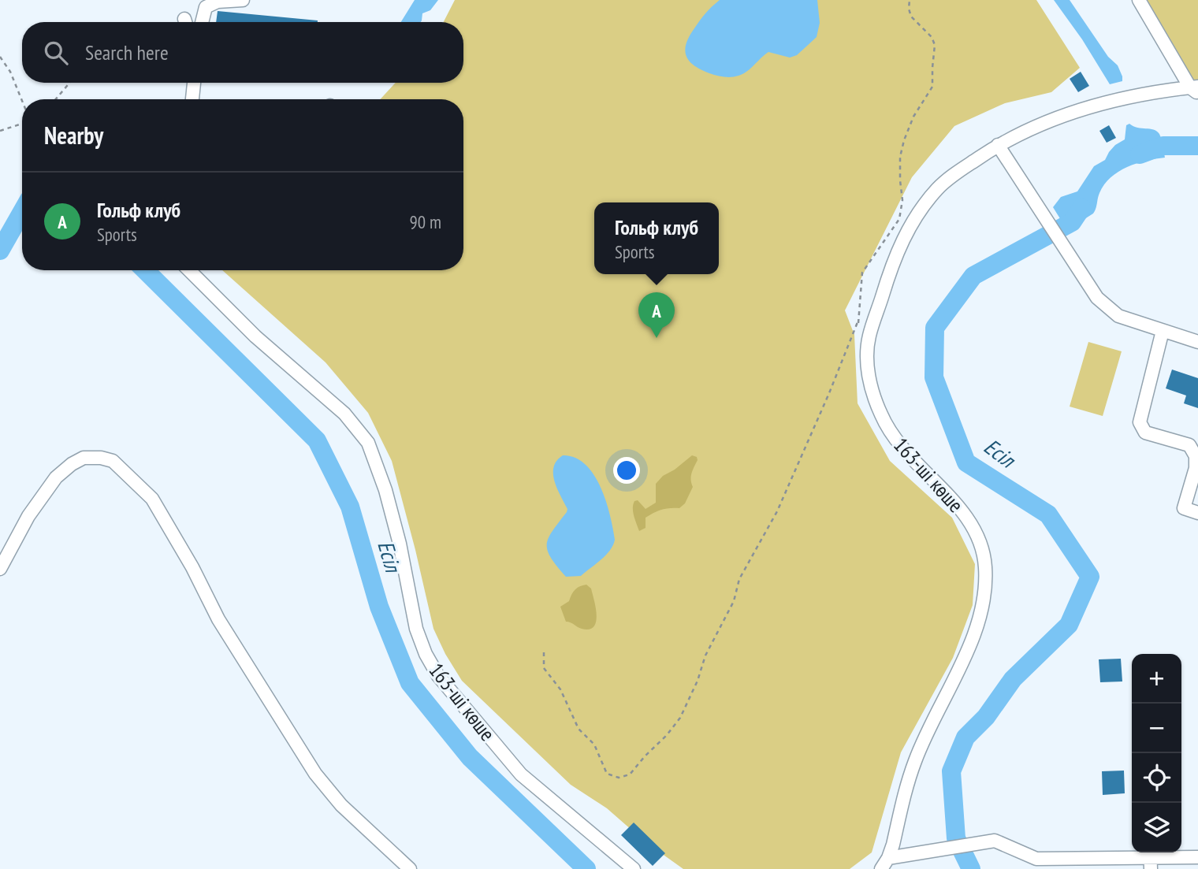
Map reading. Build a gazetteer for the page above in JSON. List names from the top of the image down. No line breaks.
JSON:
{"streets":{"street":["163-ші көше"]},"water":["Есіл"],"page":{"search":"Search here","heading":"Nearby","list":[{"mark":"A","name":"Гольф клуб","note":"Sports","value":"90 m"}],"popup":["Гольф клуб","Sports"],"pins":"A","map_buttons":["+","−"]}}
